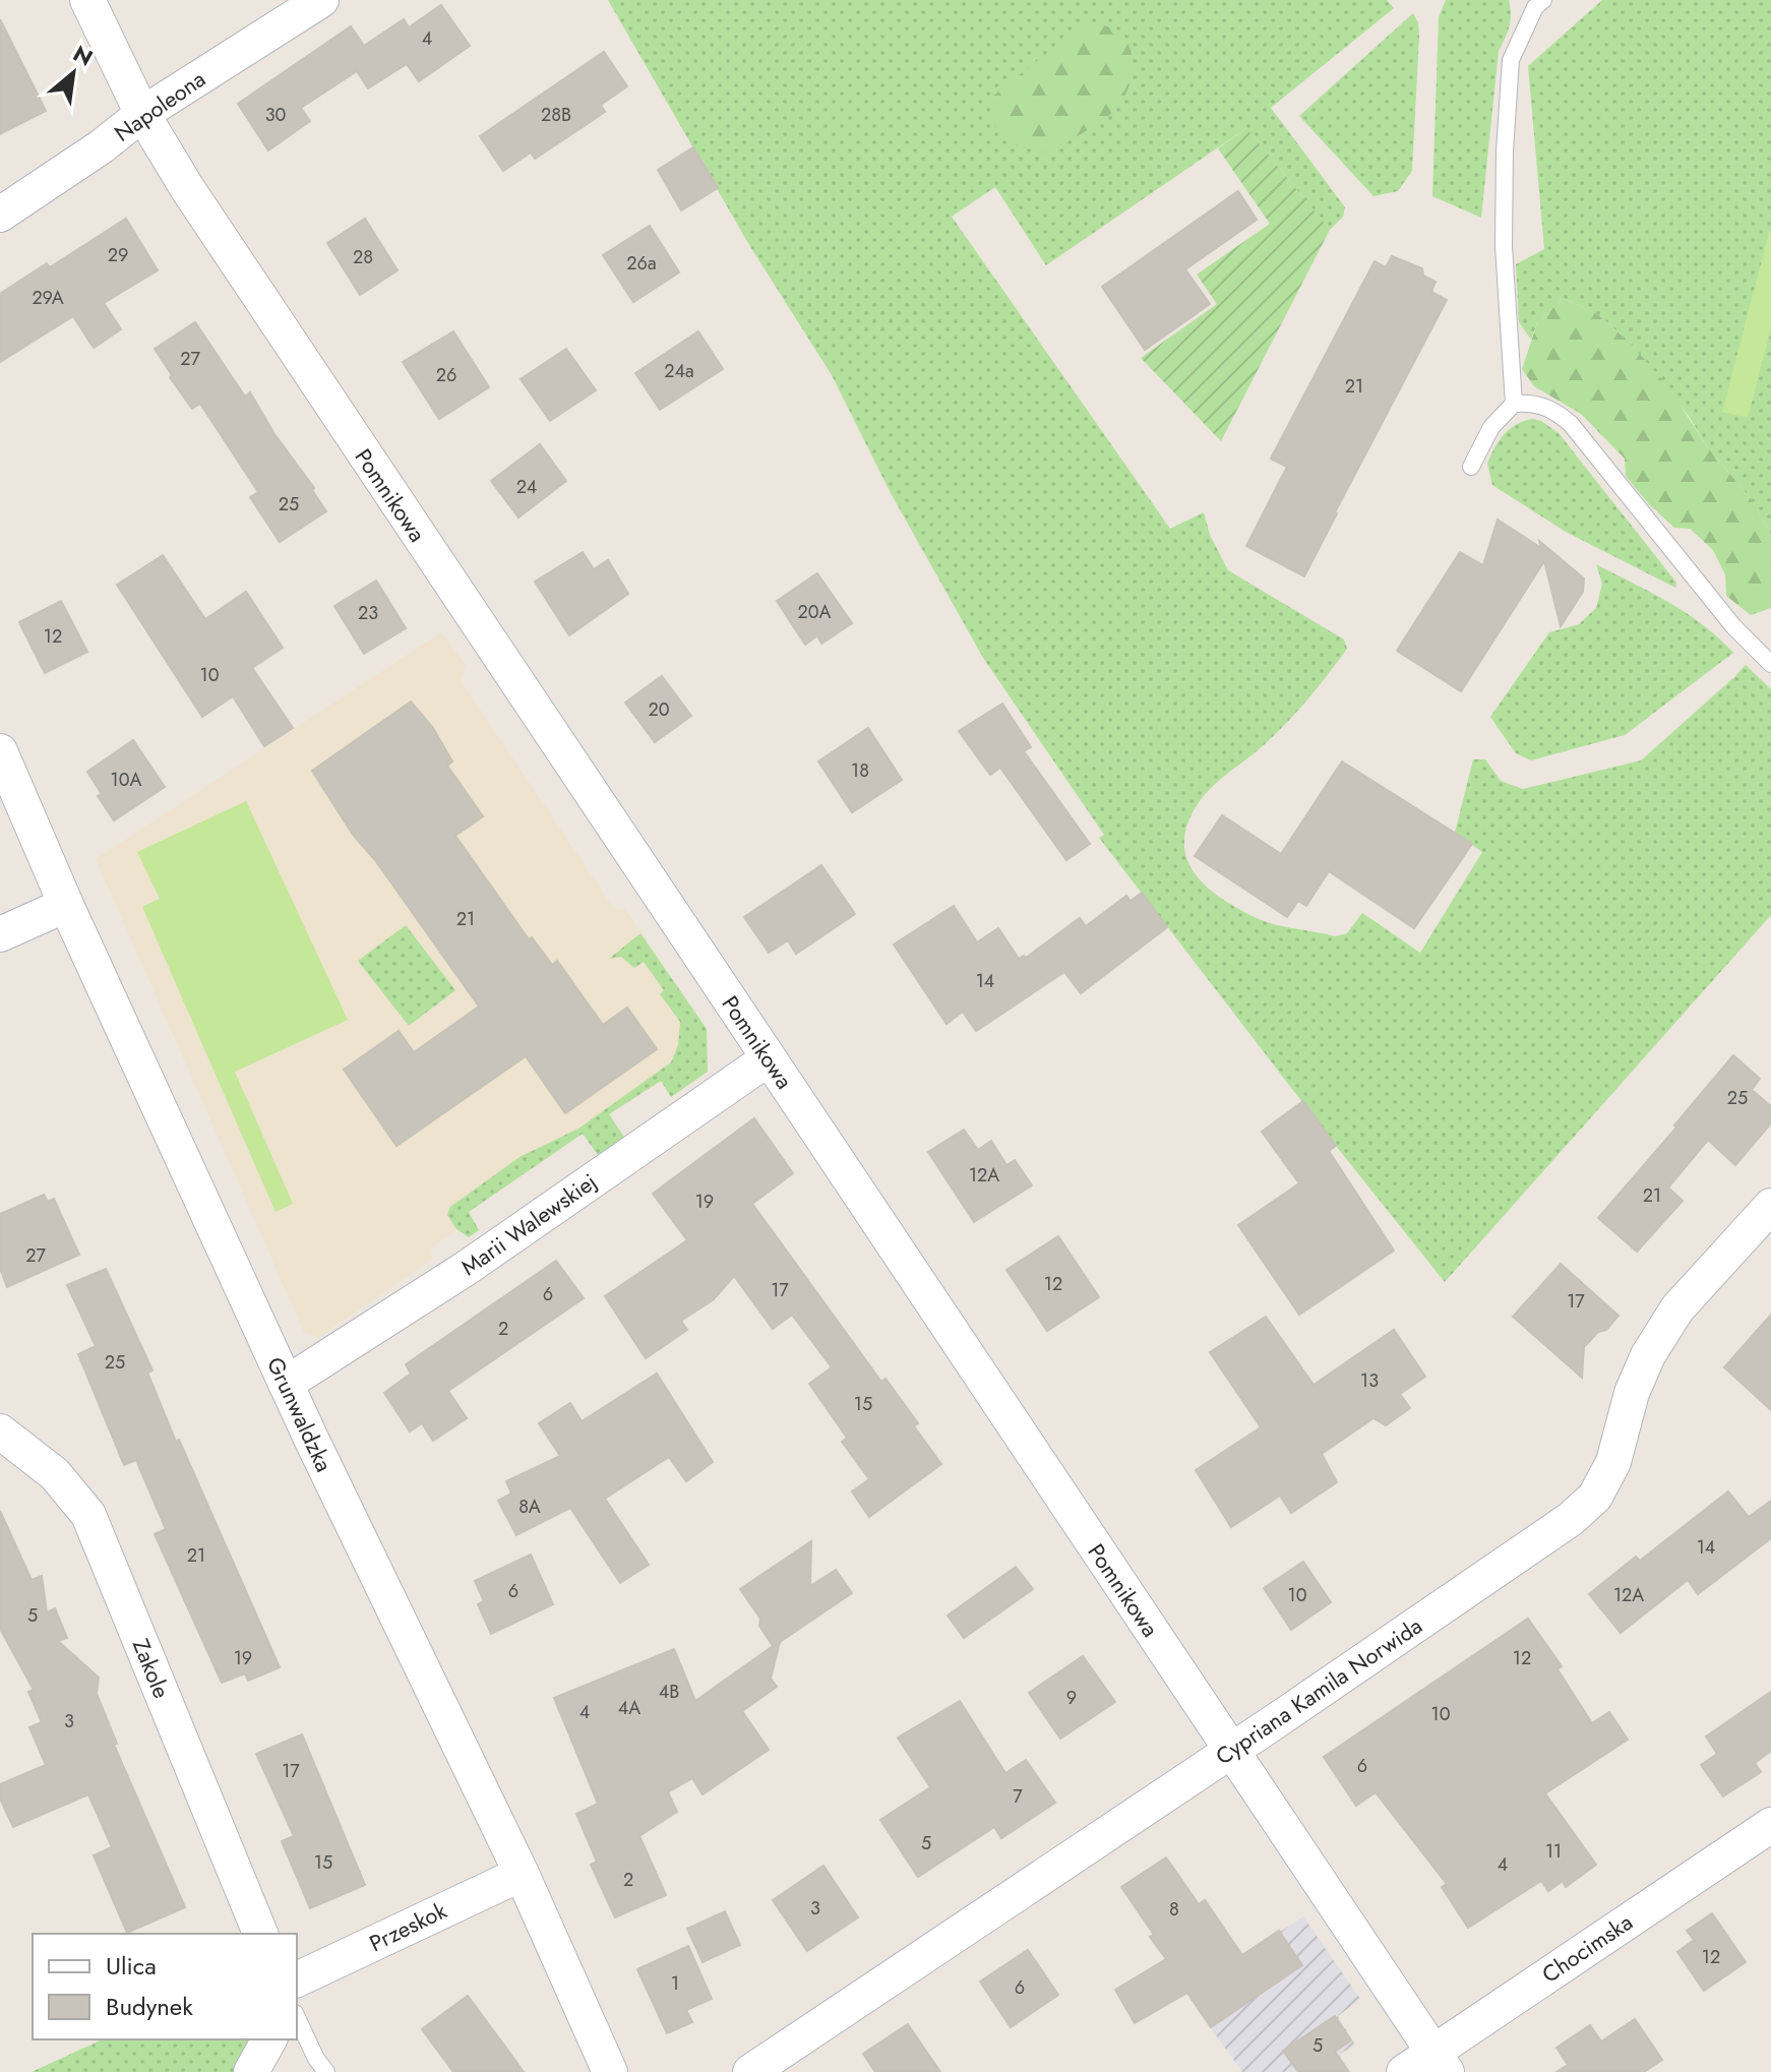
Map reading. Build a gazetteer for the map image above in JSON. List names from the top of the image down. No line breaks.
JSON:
{"streets":{"street":["Napoleona","Pomnikowa","Marii Walewskiej","Grunwaldzka","Zakole","Cypriana Kamila Norwida","Przeskok","Chocimska"]},"crossings":[["Napoleona","Pomnikowa"],["Pomnikowa","Marii Walewskiej"],["Pomnikowa","Cypriana Kamila Norwida"],["Pomnikowa","Chocimska"],["Marii Walewskiej","Grunwaldzka"],["Grunwaldzka","Przeskok"]],"house_numbers":["4","30","28B","29","28","26a","29A","27","24a","26","21","24","25","20A","23","12","10","20","18","10A","21","14","25","12A","21","19","27","12","17","6","17","2","25","13","15","8A","14","21","6","10","12A","5","19","12","4B","9","4A","4","10","3","6","17","7","5","11","15","4","2","3","8","12","1","6","5"],"legend":["Ulica","Budynek"],"north":"top right"}
